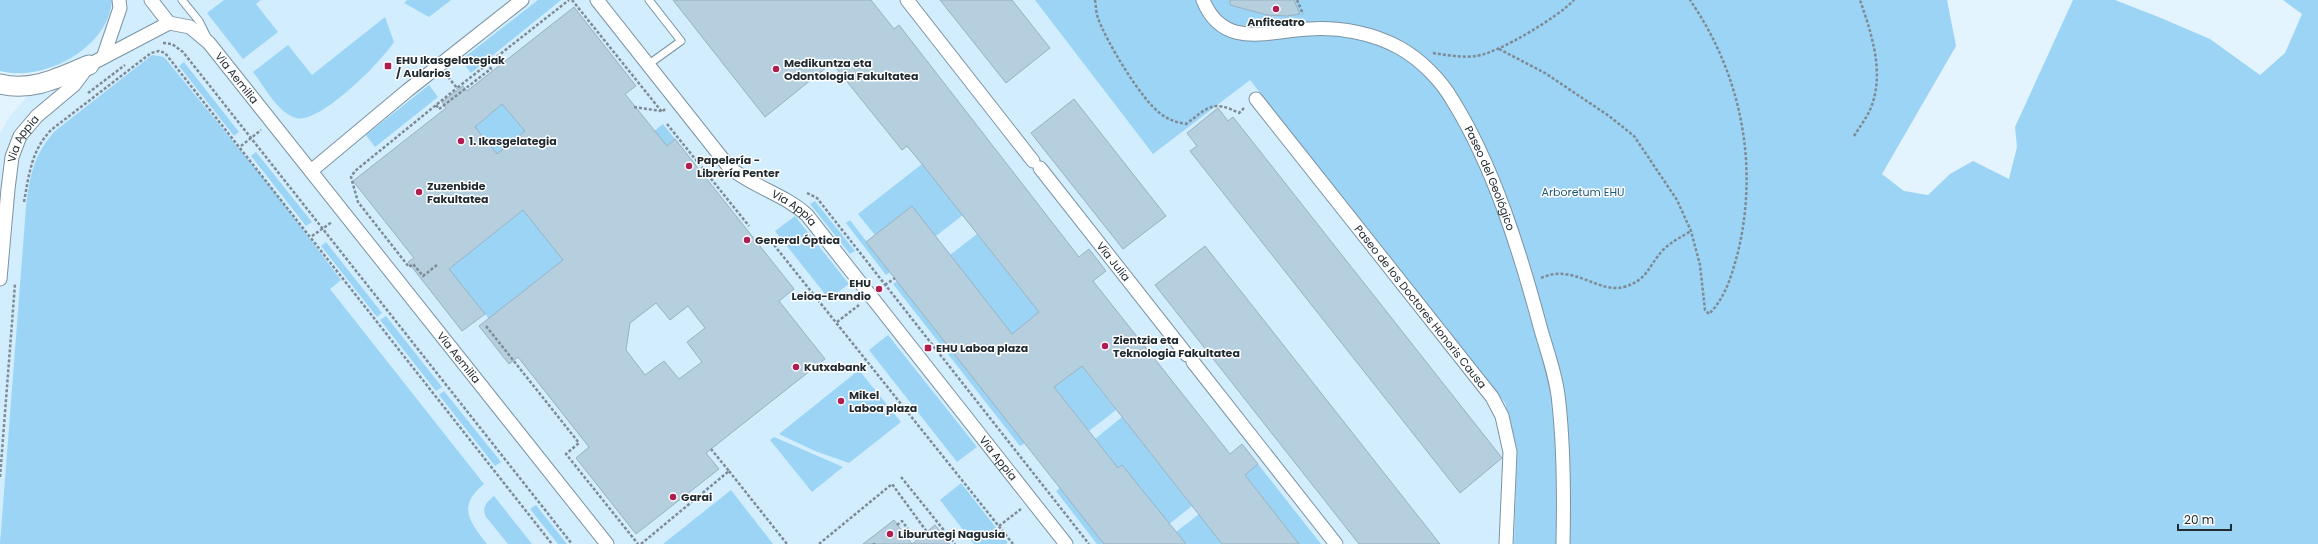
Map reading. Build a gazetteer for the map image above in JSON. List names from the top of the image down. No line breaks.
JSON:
{"streets":{"street":["Via Aemilia","Via Appia","Paseo del Geológico","Vía Julia","Paseo de los Doctores Honoris Causa"]},"parks":["Arboretum EHU"],"places":{"other":["Anfiteatro","Medikuntza eta Odontologia Fakultatea","1. Ikasgelategia","Papelería - Librería Penter","Zuzenbide Fakultatea","General Óptica","EHU Leioa-Erandio","Zientzia eta Teknologia Fakultatea","Kutxabank","Mikel Laboa plaza","Garai","Liburutegi Nagusia"],"transit":["EHU Ikasgelategiak / Aularios","EHU Laboa plaza"]},"scale_bar":"20 m"}
